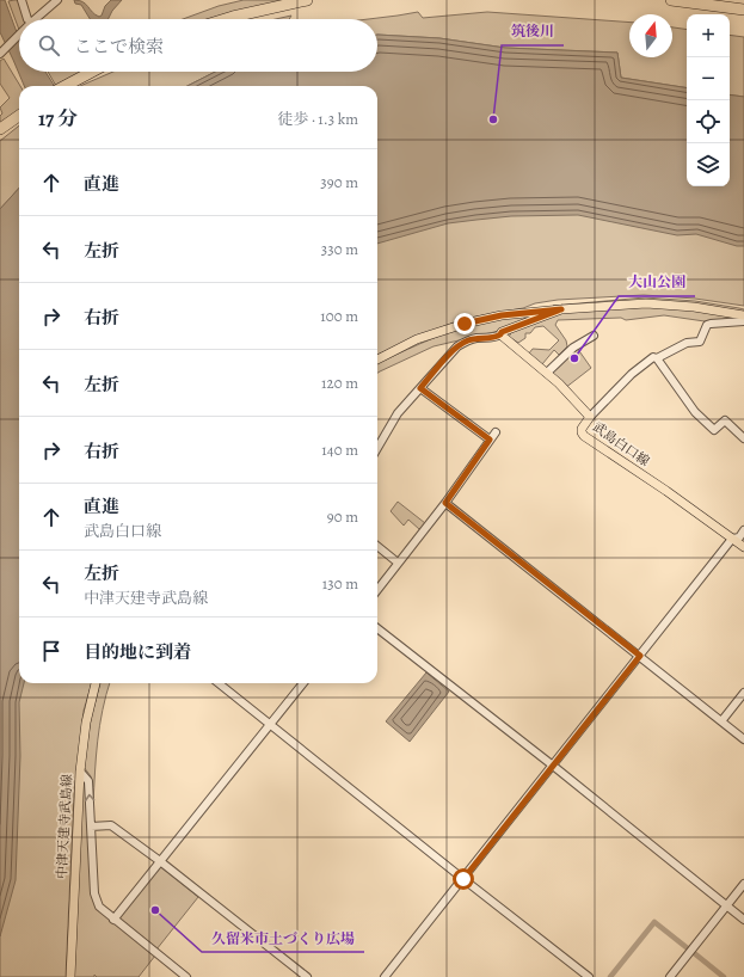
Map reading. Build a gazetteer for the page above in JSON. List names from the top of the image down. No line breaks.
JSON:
{"streets":{"main road":["武島白口線","中津天建寺武島線"]},"places":["筑後川","大山公園","久留米市土づくり広場"],"north":"top","page":{"map_buttons":["+","−"],"search":"ここで検索","heading":["17 分","徒歩 · 1.3 km"],"list":[["直進","390 m"],["左折","330 m"],["右折","100 m"],["左折","120 m"],["右折","140 m"],["直進","武島白口線","90 m"],["左折","中津天建寺武島線","130 m"],"目的地に到着"]}}
